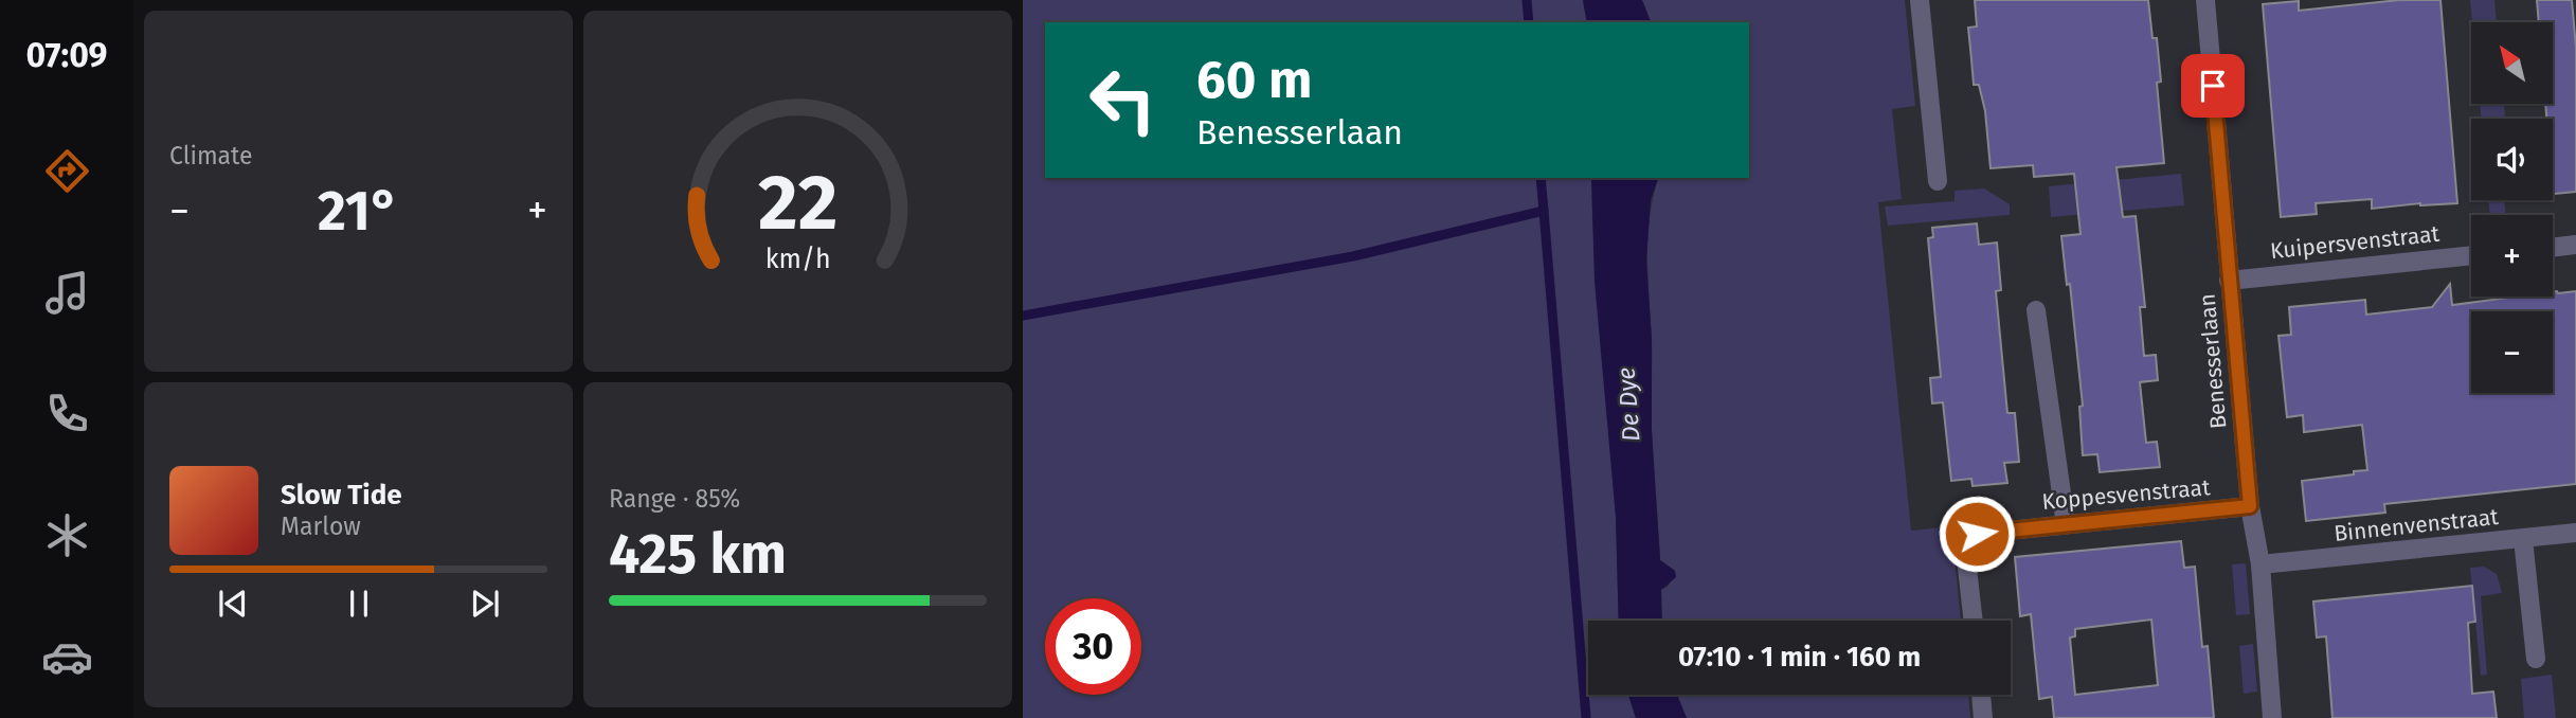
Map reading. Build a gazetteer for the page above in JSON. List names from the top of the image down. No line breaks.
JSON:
{"streets":{"street":["Kuipersvenstraat","Benesserlaan","Koppesvenstraat","Binnenvenstraat"]},"crossings":[["Kuipersvenstraat","Benesserlaan"],["Benesserlaan","Koppesvenstraat"],["Benesserlaan","Binnenvenstraat"]],"water":["De Dye"],"north":"top left","page":{"tabs":"07:09","tile":["Climate",["Range · 85%","425 km"]],"map_buttons":["+","−"],"turn":["60 m","Benesserlaan"],"heat":["−","21°","+"],"song":["Slow Tide","Marlow"],"limit":"30","trip":"07:10 · 1 min · 160 m","gauge":["22","km/h"]}}
